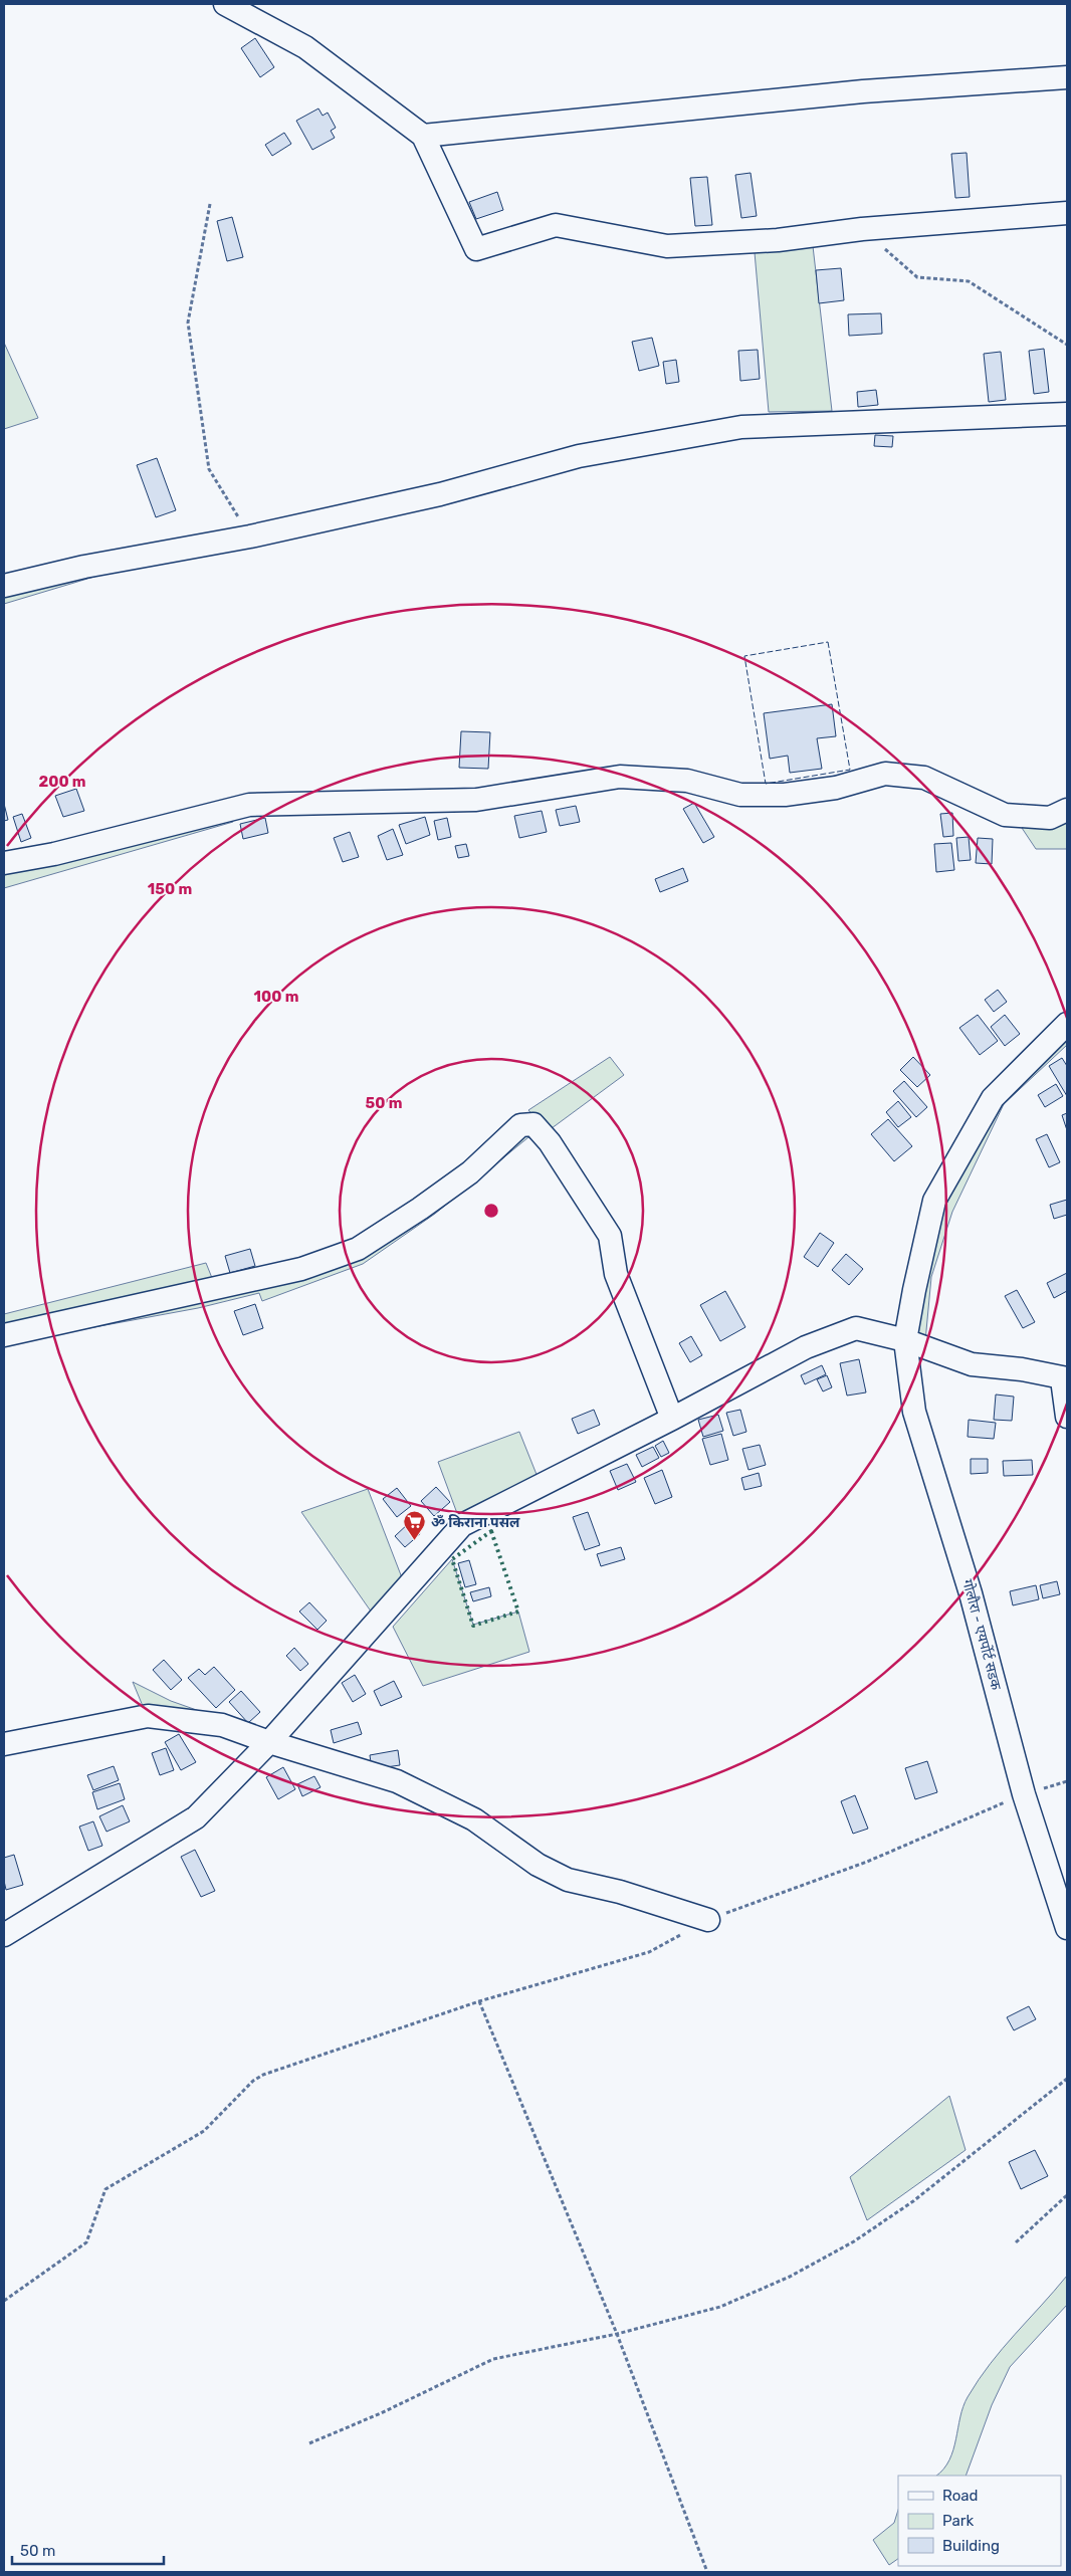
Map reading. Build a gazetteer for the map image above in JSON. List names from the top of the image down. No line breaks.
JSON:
{"streets":{"street":["गोलौरा - एयर्पोर्ट सडक"]},"places":{"supermarket":["ॐ किराना पसल"]},"legend":["Road","Park","Building"],"scale_bar":"50 m","rings":["200 m","150 m","100 m","50 m"]}
